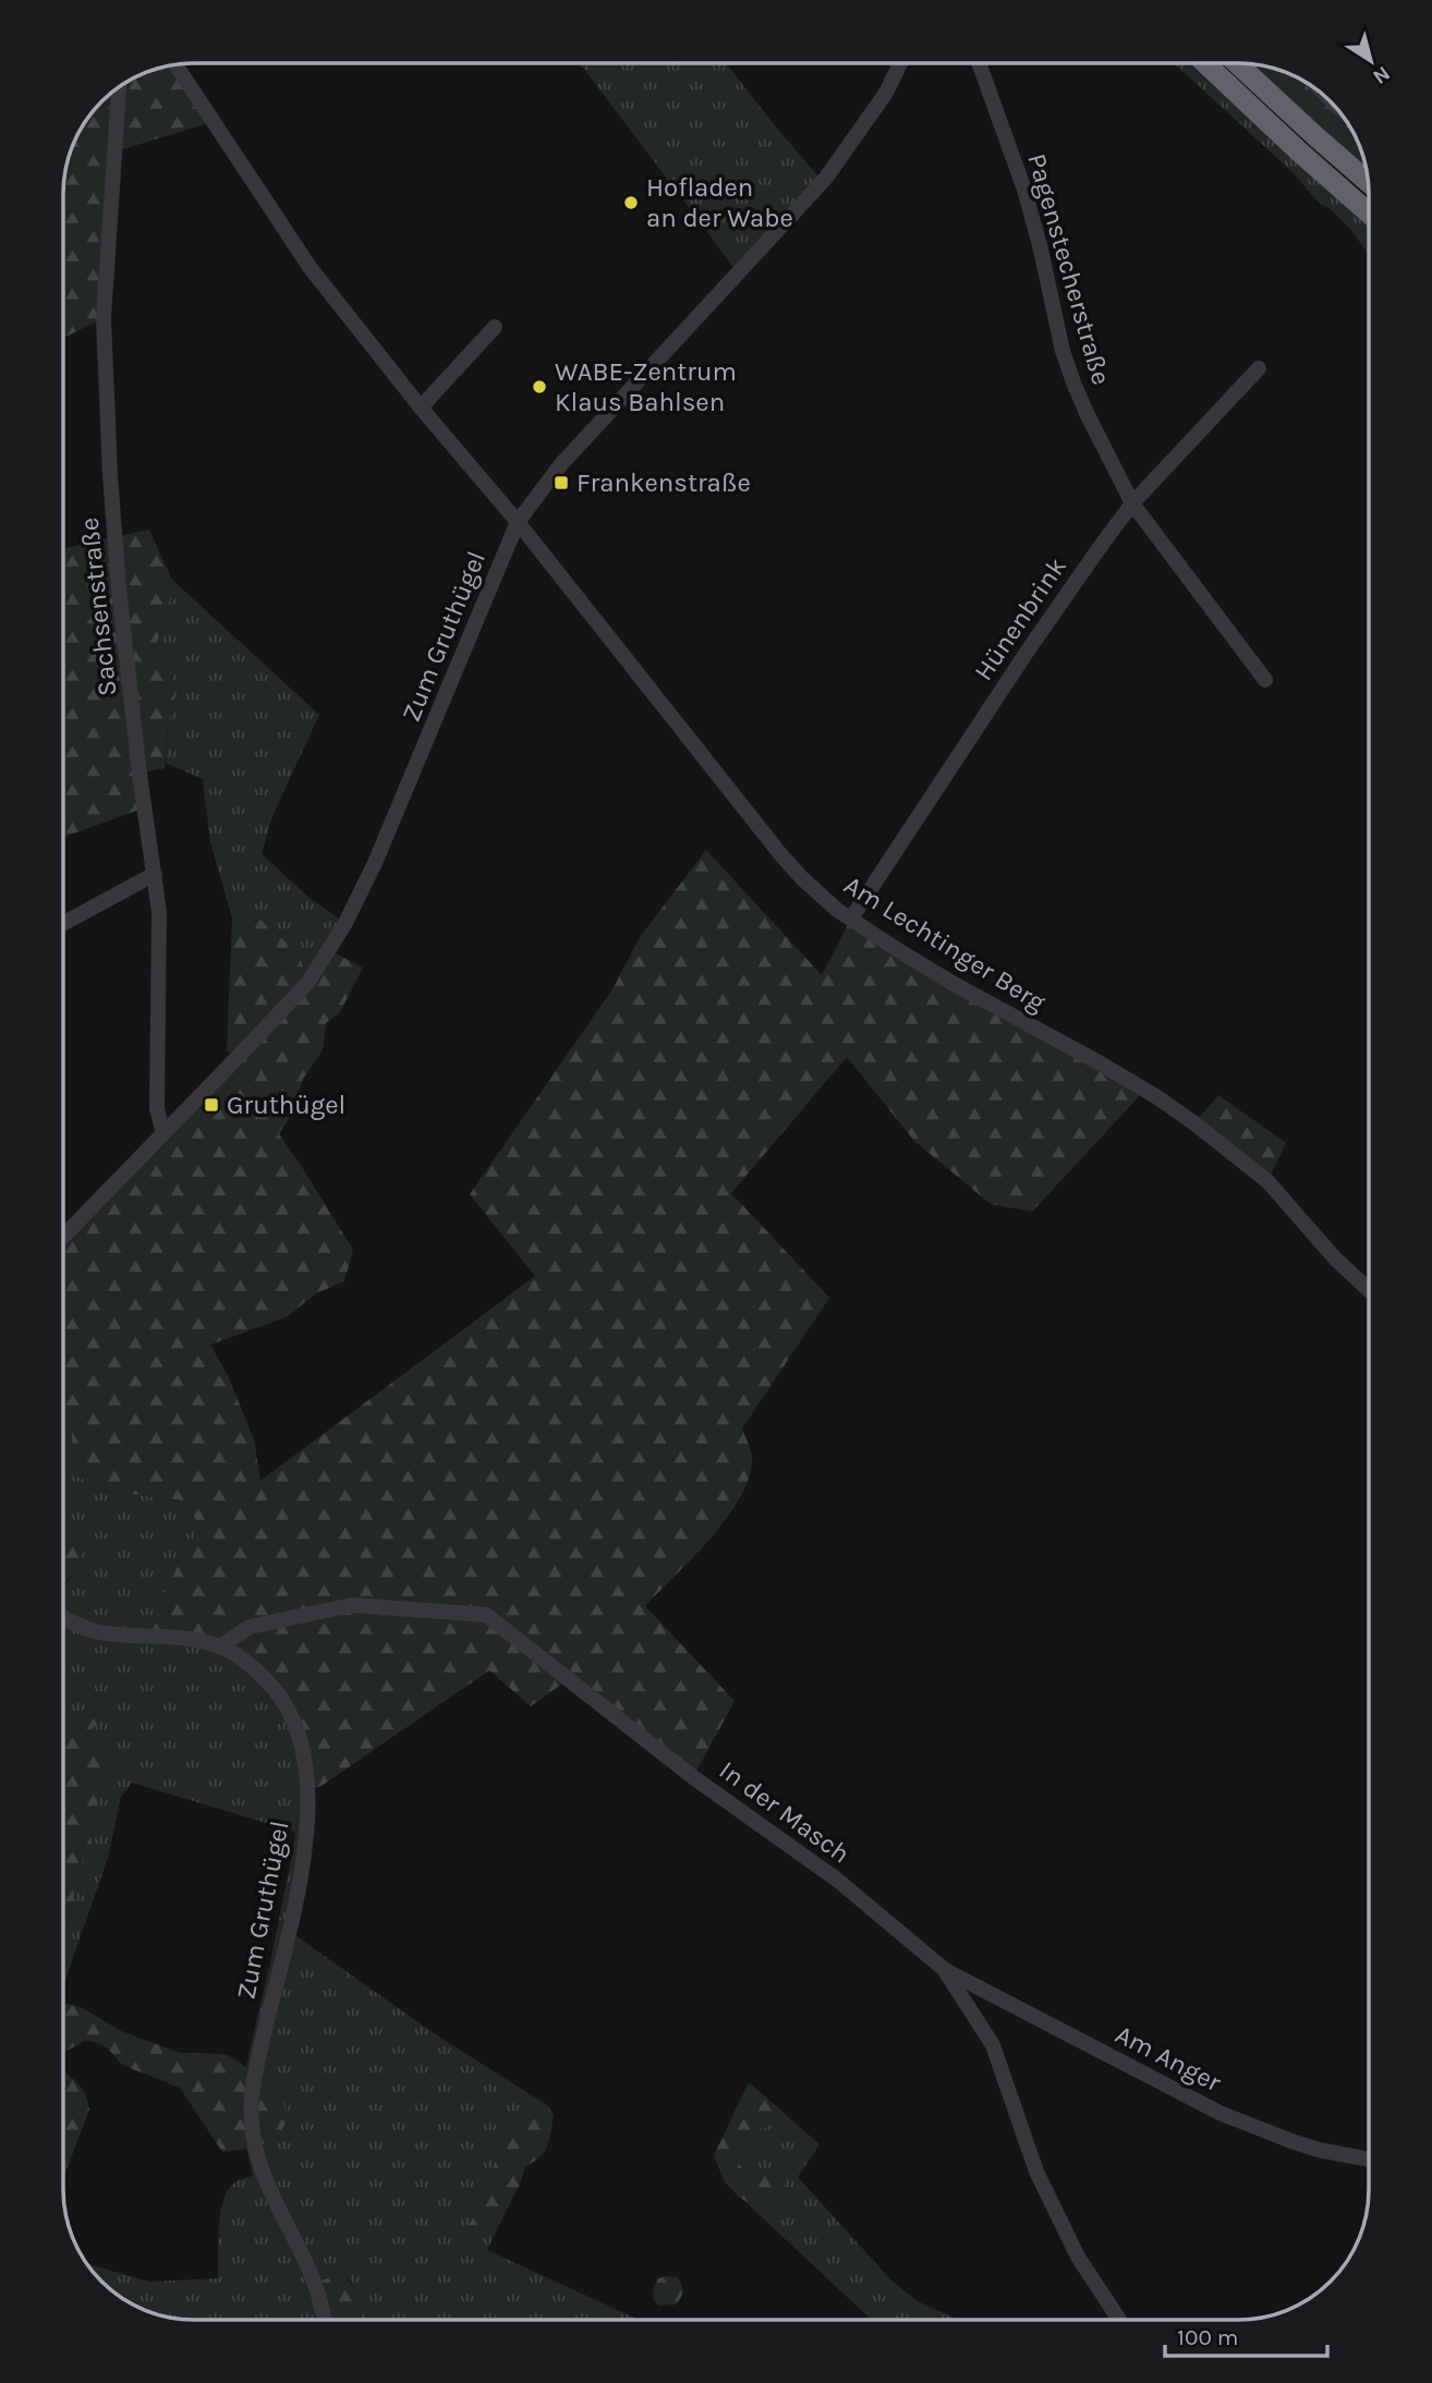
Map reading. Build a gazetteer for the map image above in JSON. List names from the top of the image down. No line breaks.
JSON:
{"streets":{"street":["Pagenstecherstraße","Sachsenstraße","Hünenbrink","Zum Gruthügel","Am Lechtinger Berg","In der Masch","Am Anger"]},"crossings":[["Pagenstecherstraße","Hünenbrink"],["Sachsenstraße","Zum Gruthügel"],["Hünenbrink","Am Lechtinger Berg"],["Zum Gruthügel","Am Lechtinger Berg"],["Zum Gruthügel","In der Masch"],["In der Masch","Am Anger"]],"places":{"other":["Hofladen an der Wabe","WABE-Zentrum Klaus Bahlsen"],"transit":["Frankenstraße","Gruthügel"]},"scale_bar":"100 m","north":"bottom right"}
